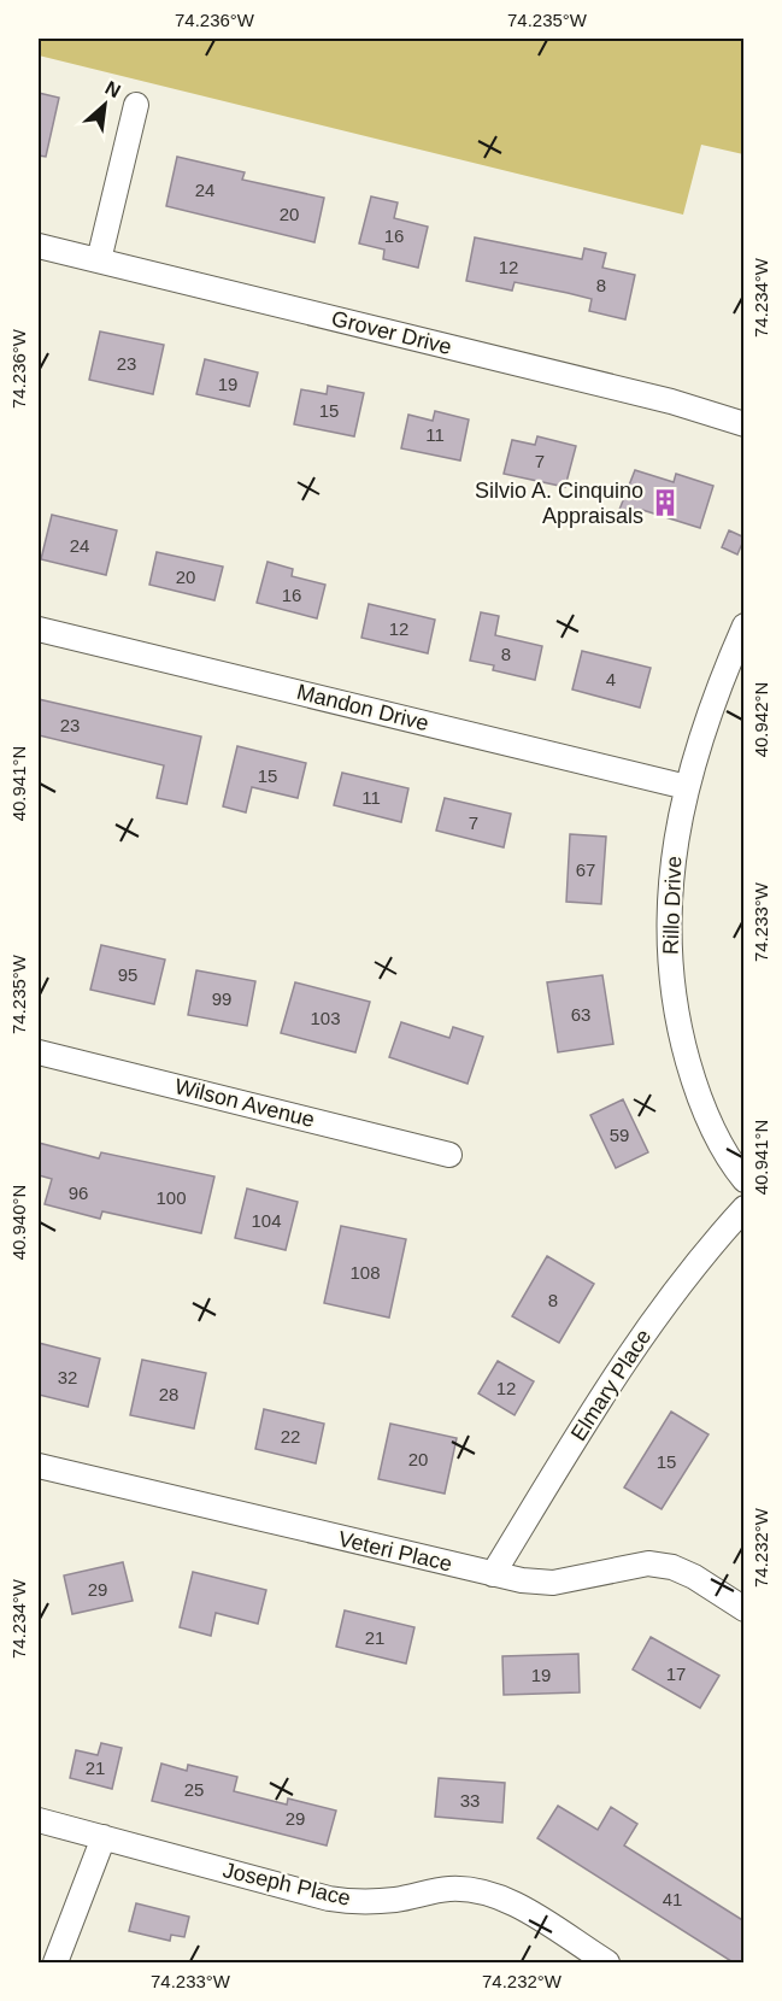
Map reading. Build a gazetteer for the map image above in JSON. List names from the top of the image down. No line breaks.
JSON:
{"streets":{"street":["Grover Drive","Mandon Drive","Rillo Drive","Wilson Avenue","Elmary Place","Veteri Place","Joseph Place"]},"crossings":[["Mandon Drive","Rillo Drive"],["Elmary Place","Veteri Place"]],"places":{"building":["Silvio A. Cinquino Appraisals"]},"house_numbers":["24","20","16","12","8","23","19","15","11","7","24","20","16","12","8","4","23","15","11","7","67","95","99","63","103","59","96","100","104","108","8","32","12","28","22","20","15","29","21","17","19","21","25","33","29","41"],"north":"top right","coordinates":["74.236°W","74.235°W","74.234°W","40.942°N","40.941°N","74.233°W","40.940°N","74.232°W"]}
